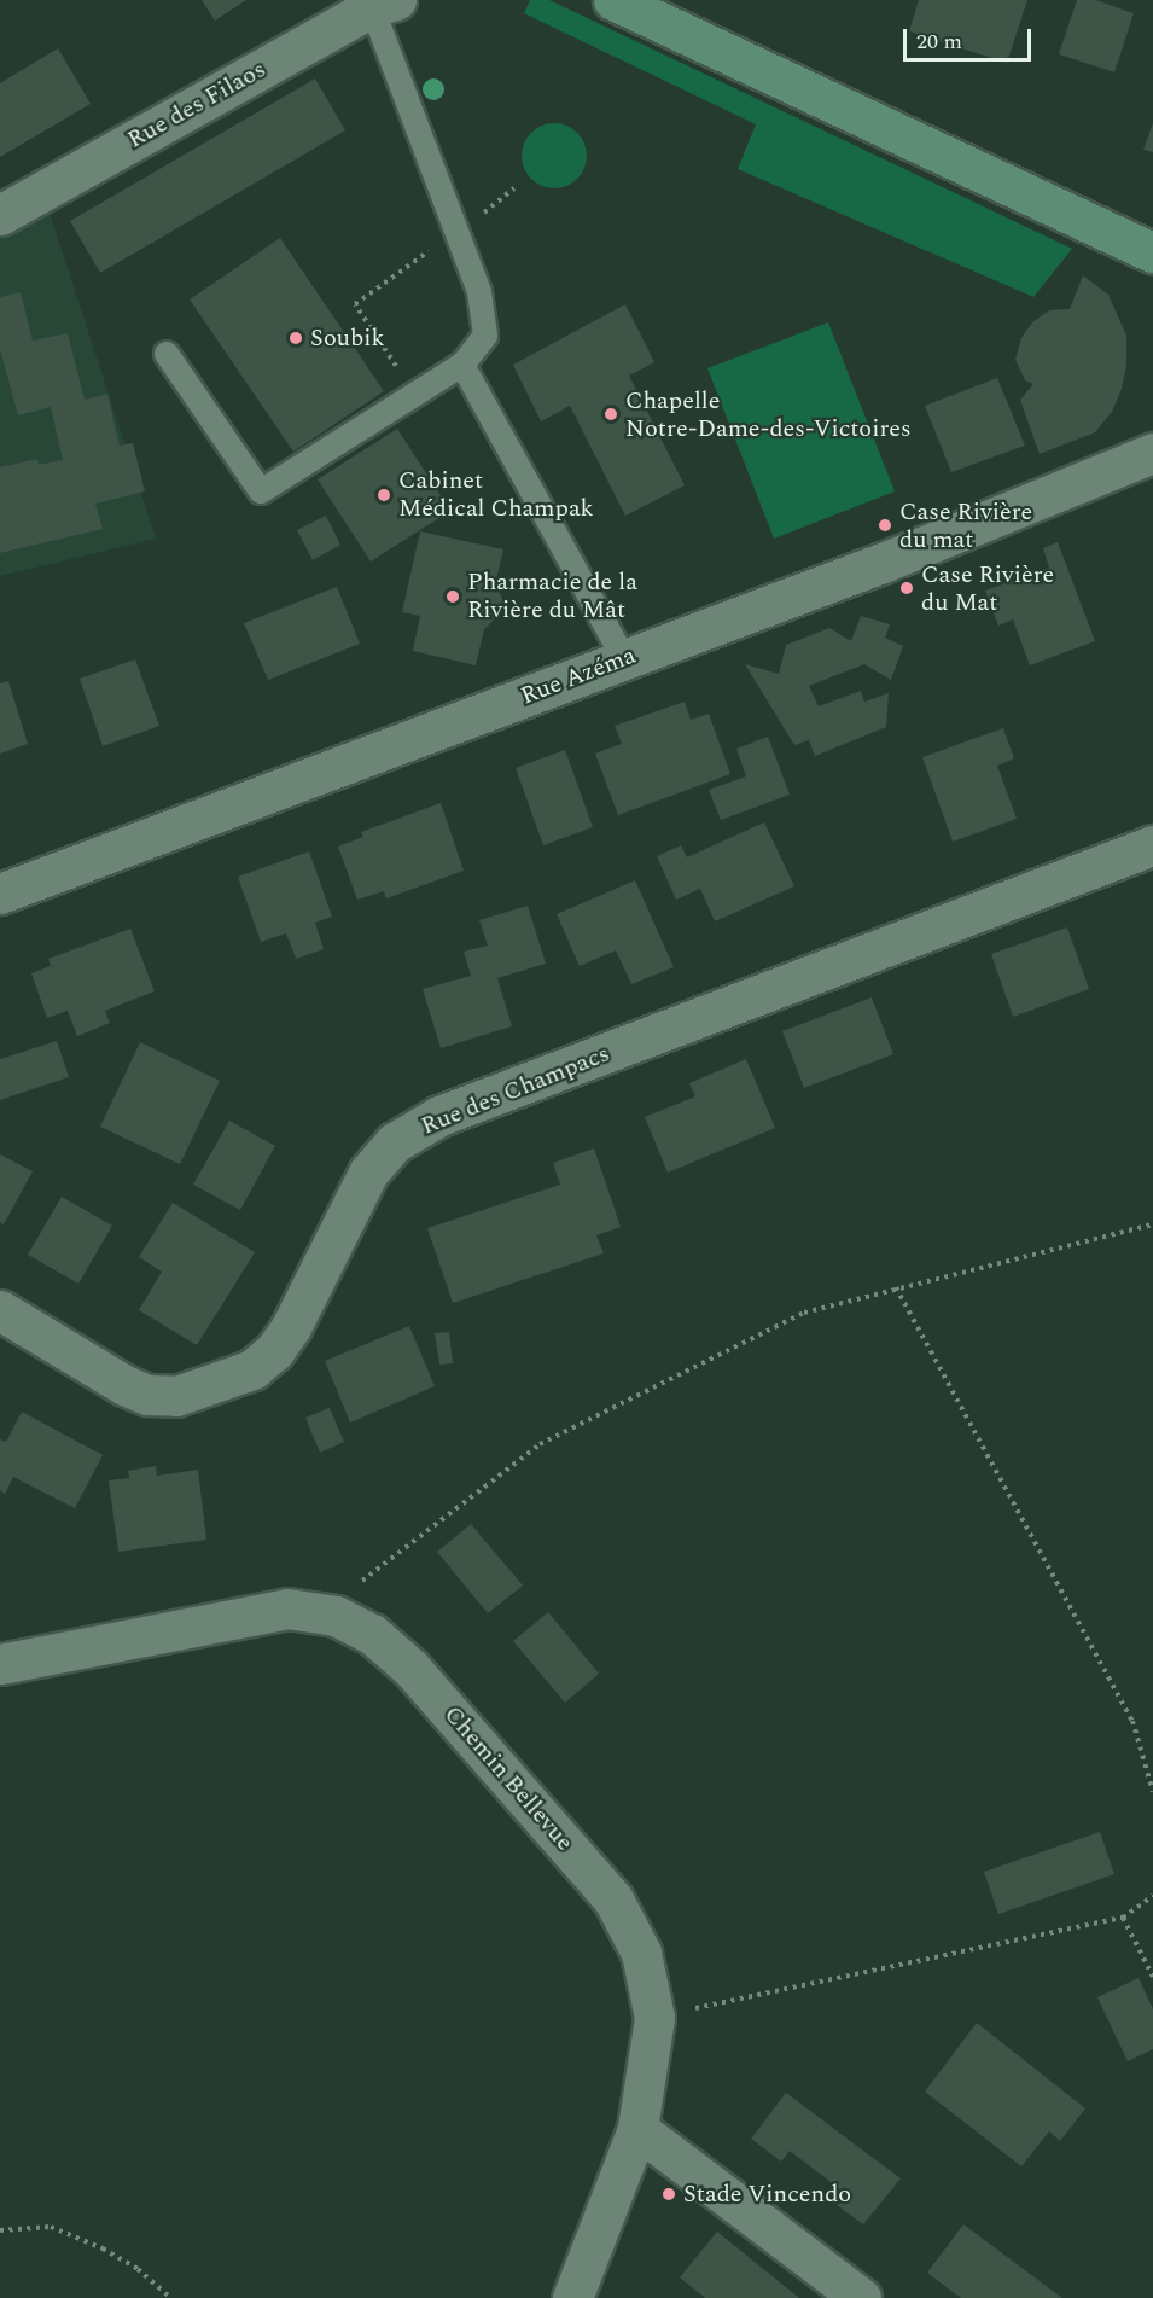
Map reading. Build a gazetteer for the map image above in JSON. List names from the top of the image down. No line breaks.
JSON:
{"streets":{"street":["Rue des Filaos","Rue Azéma","Rue des Champacs","Chemin Bellevue"]},"places":["Soubik","Chapelle Notre-Dame-des-Victoires","Cabinet Médical Champak","Case Rivière du mat","Case Rivière du Mat","Pharmacie de la Rivière du Mât","Stade Vincendo"],"scale_bar":"20 m"}
